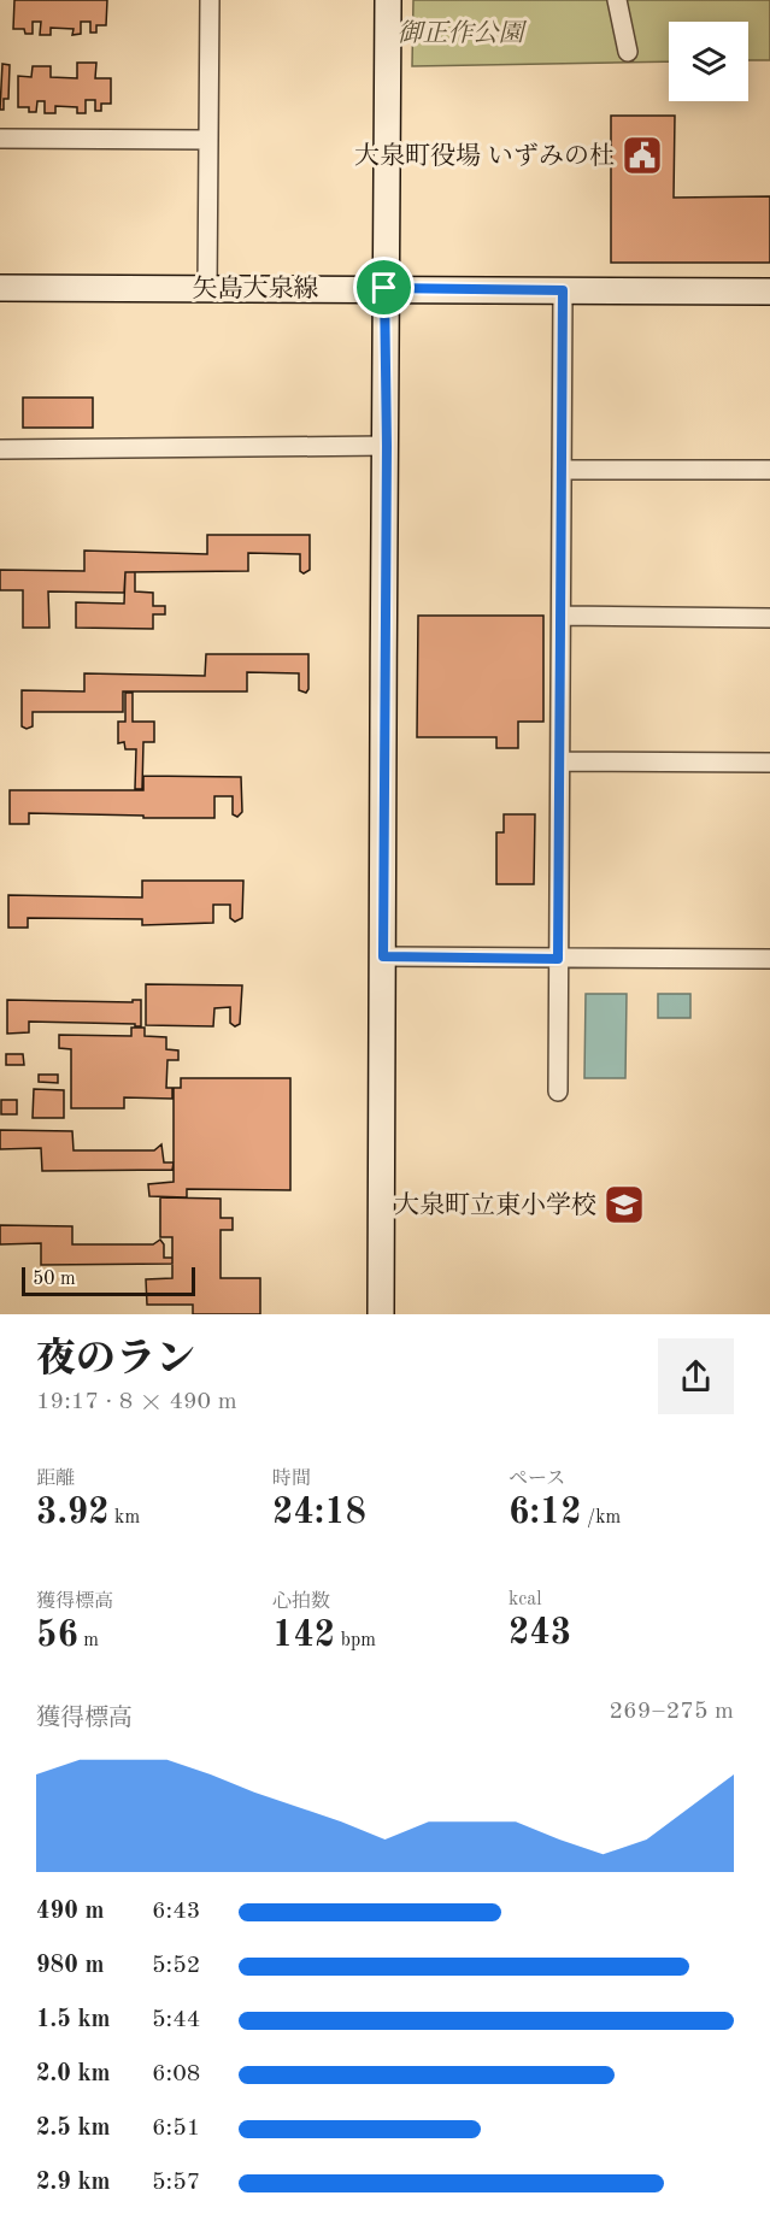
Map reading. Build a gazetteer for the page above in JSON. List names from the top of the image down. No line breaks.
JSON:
{"streets":{"street":["矢島大泉線"]},"parks":["御正作公園"],"places":{"public building":["大泉町役場 いずみの杜"],"school or university":["大泉町立東小学校"]},"scale_bar":"50 m","page":{"scale":"50 m","heading":["夜のラン","19:17 · 8 × 490 m"],"stats":[["距離","3.92 km"],["時間","24:18"],["ペース","6:12 /km"],["獲得標高","56 m"],["心拍数","142 bpm"],["kcal","243"]],"chart":["獲得標高","269–275 m"],"list":[{"name":"490 m","note":"6:43"},{"name":"980 m","note":"5:52"},{"name":"1.5 km","note":"5:44"},{"name":"2.0 km","note":"6:08"},{"name":"2.5 km","note":"6:51"},{"name":"2.9 km","note":"5:57"}]}}
